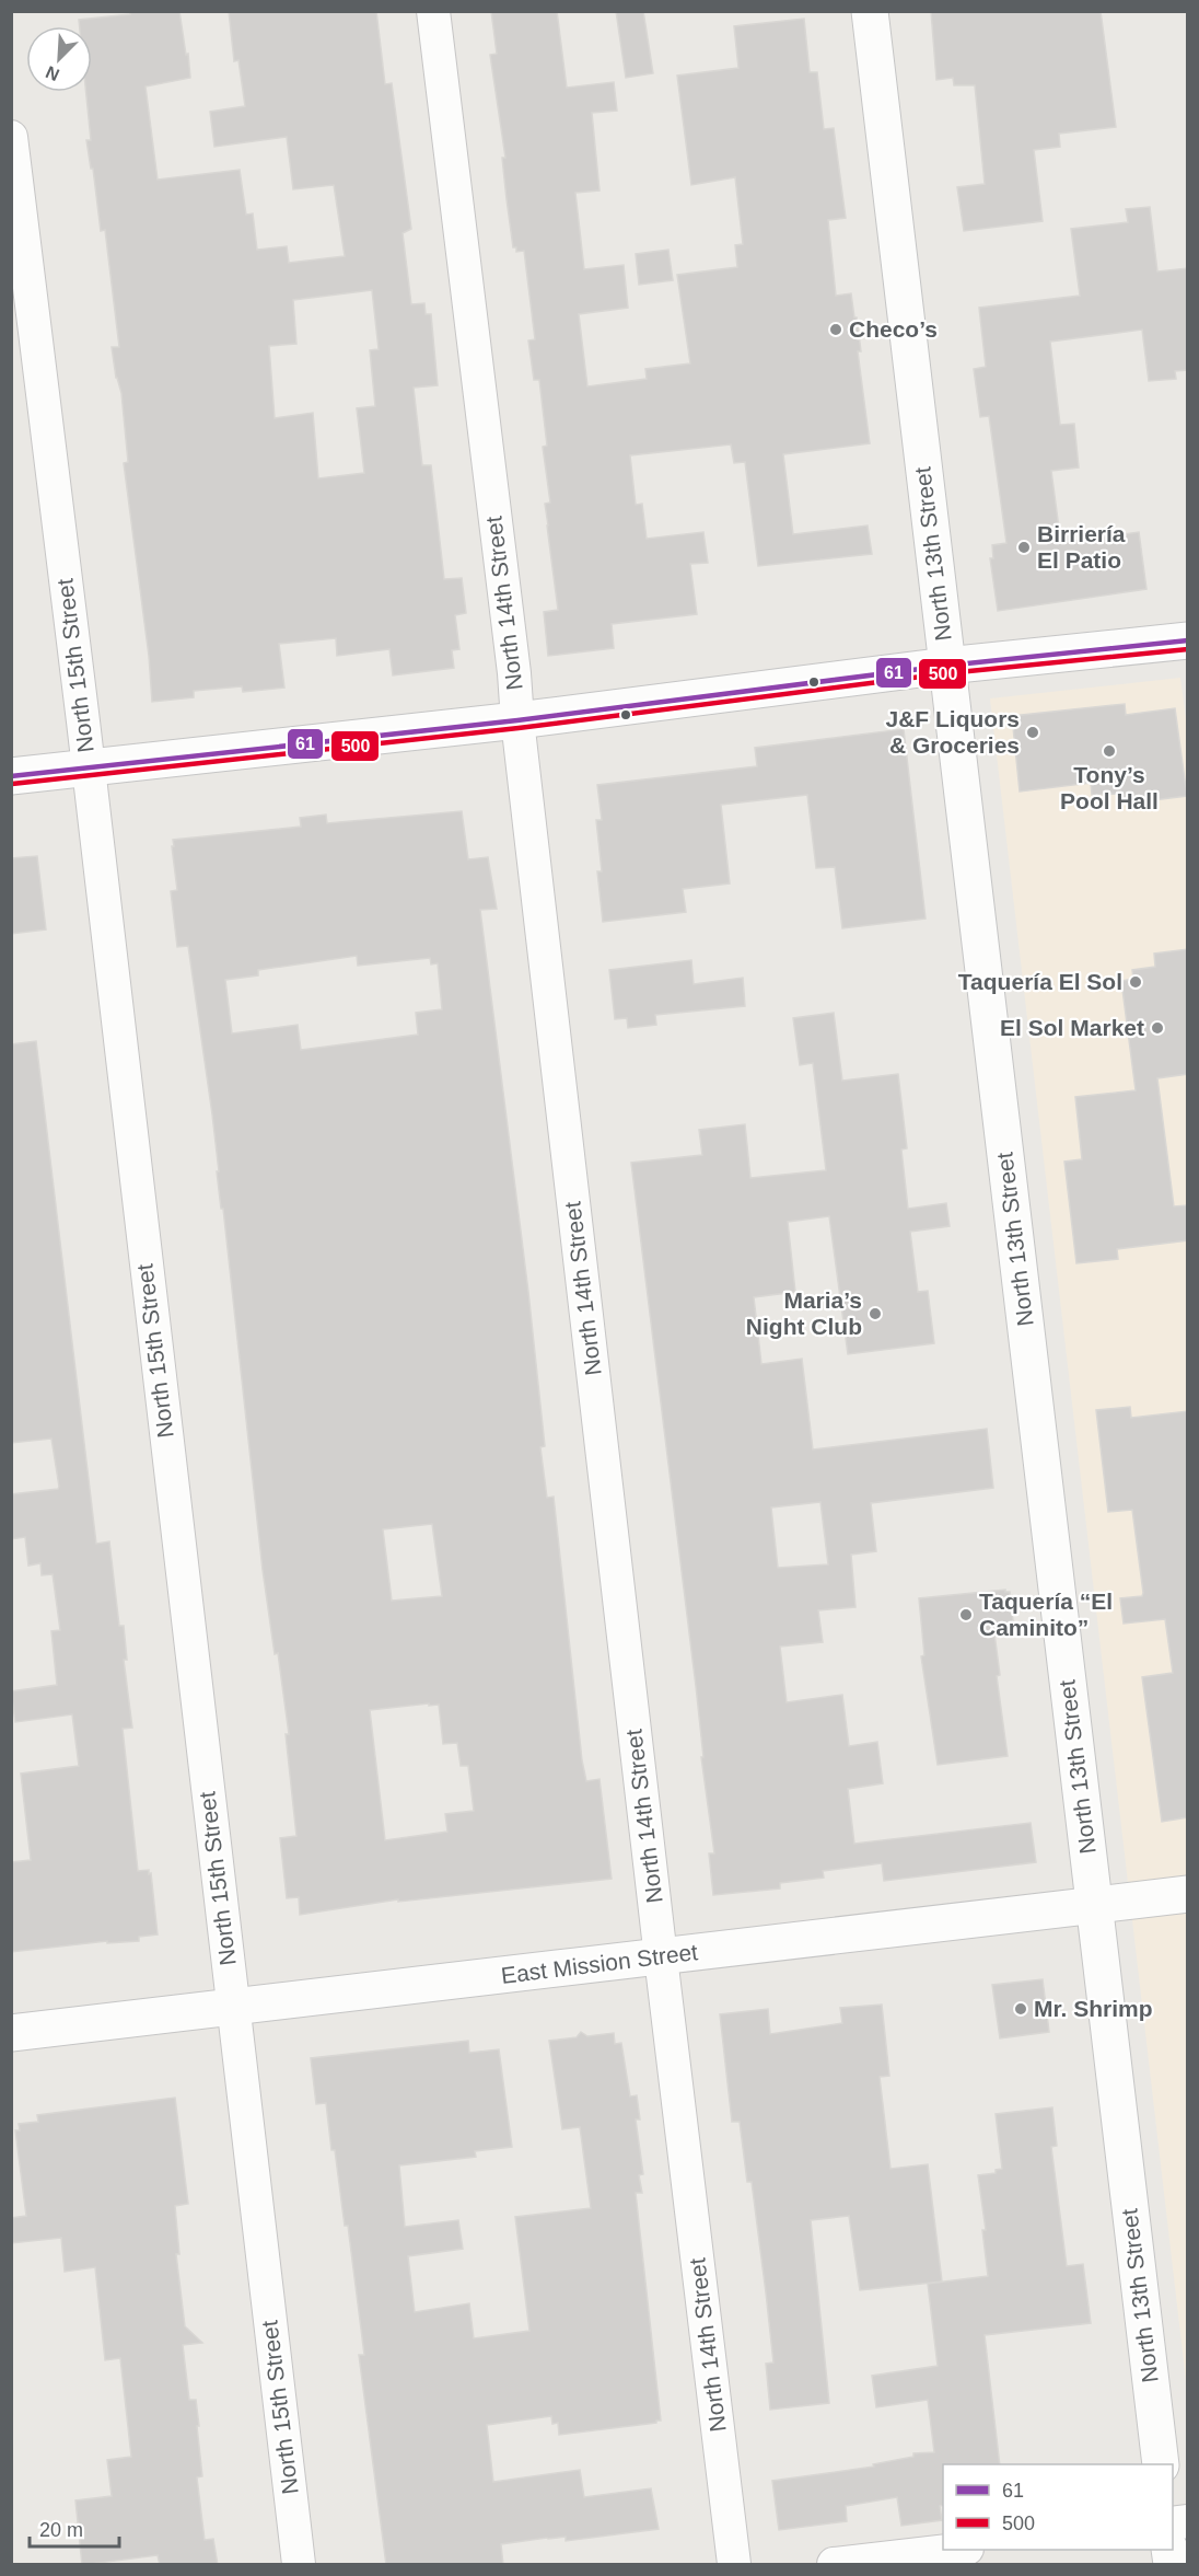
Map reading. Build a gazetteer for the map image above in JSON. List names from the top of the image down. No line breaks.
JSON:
{"streets":{"main road":["North 13th Street","East Mission Street"],"street":["North 14th Street","North 15th Street"]},"crossings":[["North 13th Street","East Mission Street"],["North 14th Street","East Mission Street"],["North 15th Street","East Mission Street"]],"places":["Checo’s","Birriería El Patio","J&F Liquors & Groceries","Tony’s Pool Hall","Taquería El Sol","El Sol Market","Maria’s Night Club","Taquería “El Caminito”","Mr. Shrimp"],"lines":["transit line 61","transit line 500"],"legend":["61","500"],"scale_bar":"20 m","north":"bottom left"}
